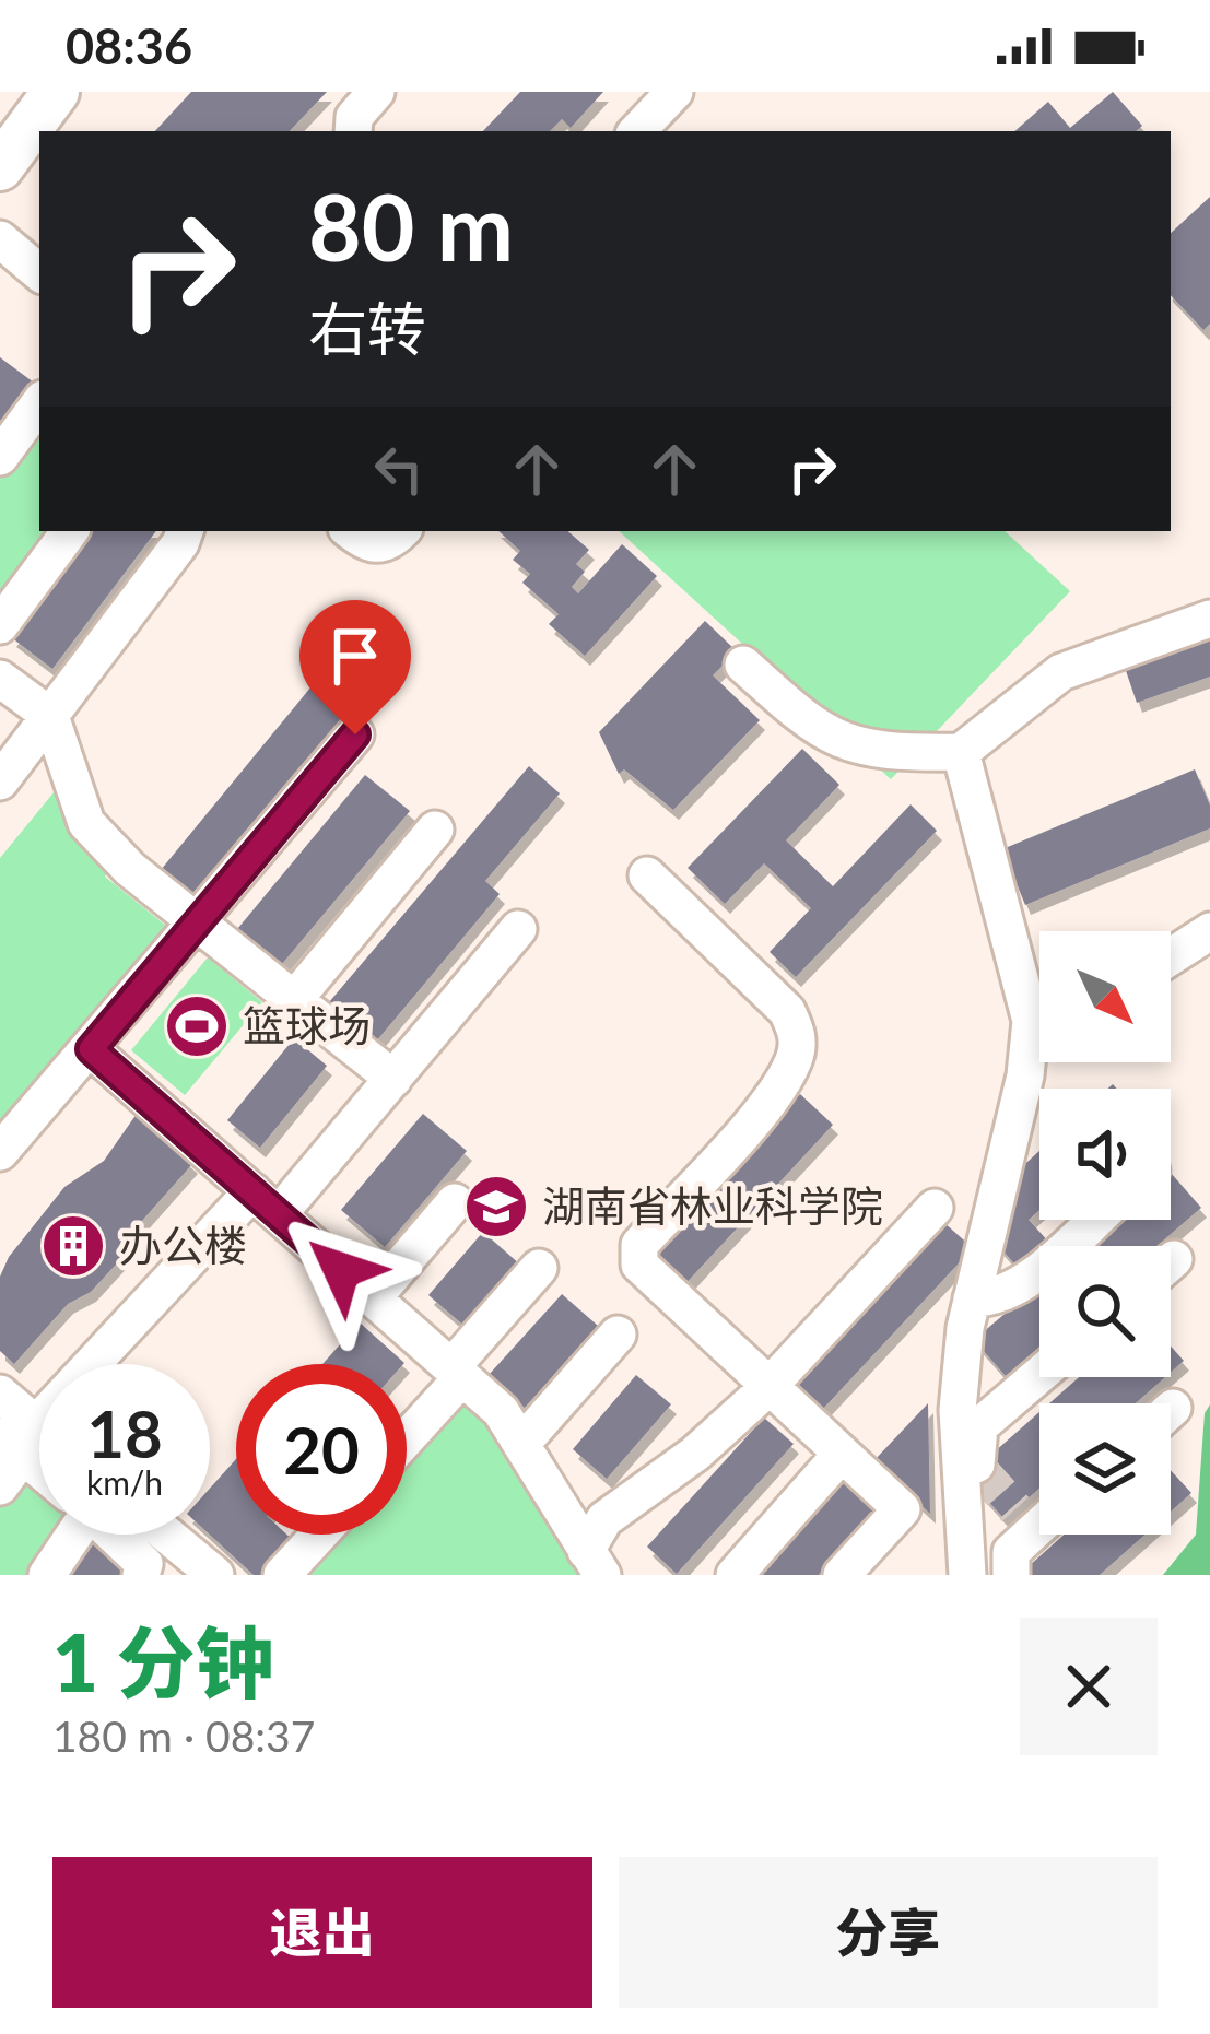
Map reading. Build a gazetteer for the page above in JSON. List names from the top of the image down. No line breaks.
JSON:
{"places":{"sports":["篮球场"],"school or university":["湖南省林业科学院"],"building":["办公楼"]},"north":"bottom right","page":{"status":"08:36","turn":["80 m","右转"],"speed":"18 km/h","limit":"20","heading":["1 分钟","180 m · 08:37"],"buttons":["退出","分享"]}}
